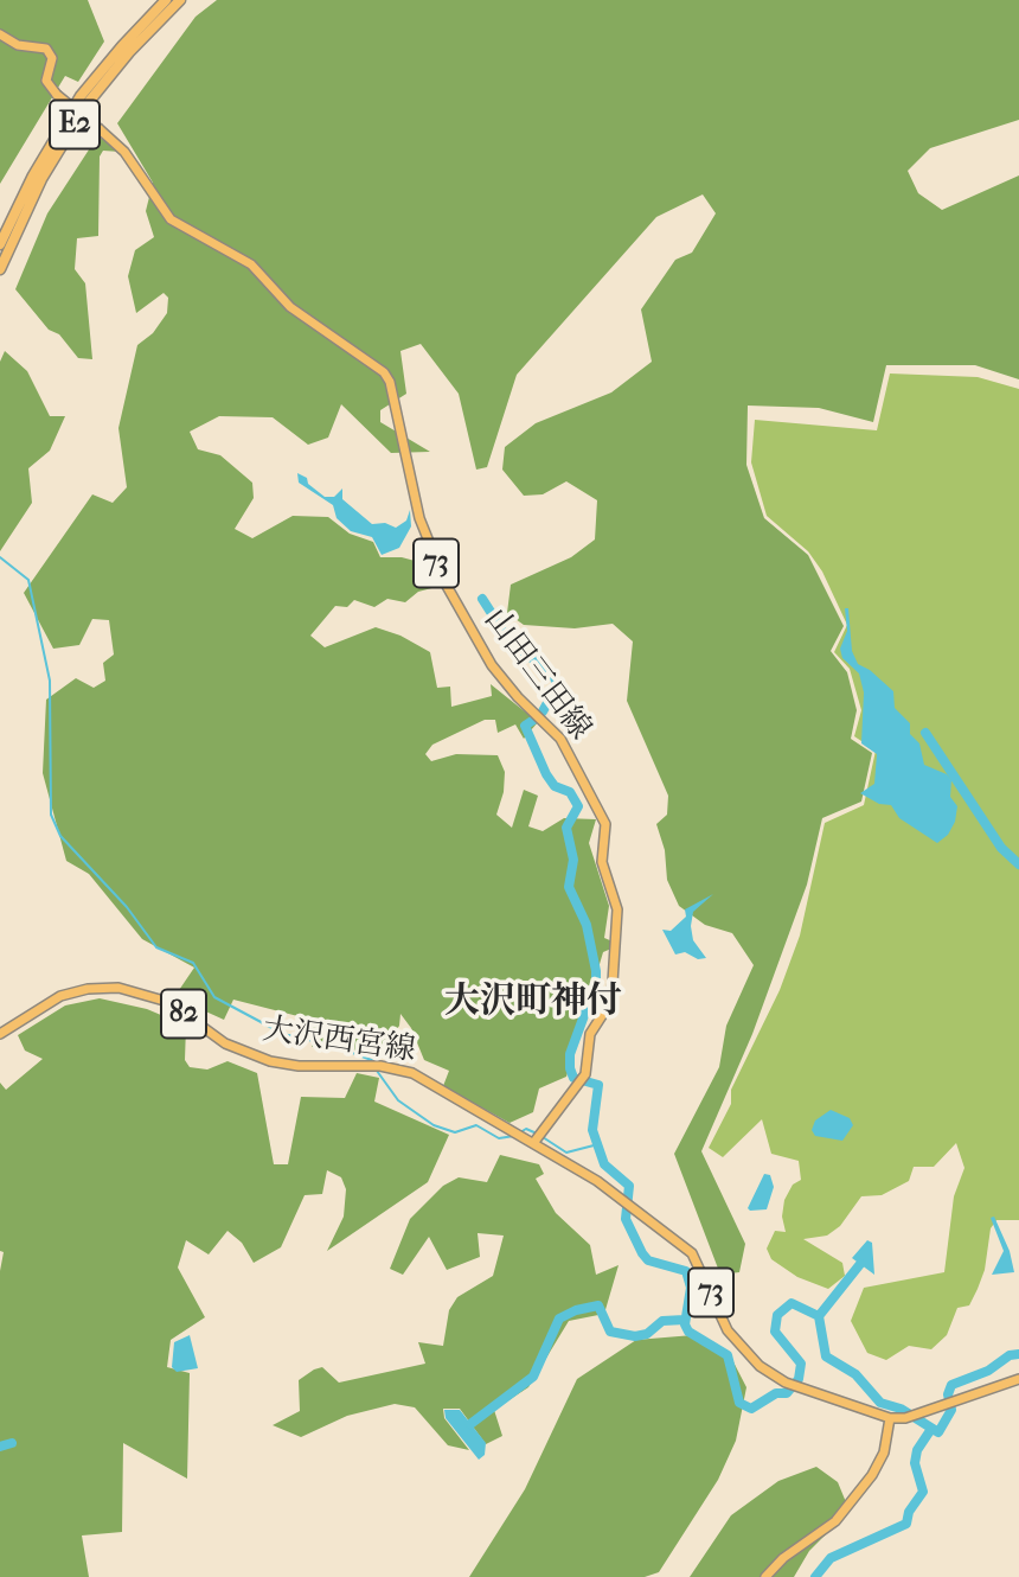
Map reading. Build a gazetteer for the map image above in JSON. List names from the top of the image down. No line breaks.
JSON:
{"streets":{"highway":["E2"],"main road":["73","山田三田線","82","大沢西宮線"]},"crossings":[["73","山田三田線"],["73","大沢西宮線"],["山田三田線","大沢西宮線"]],"districts":["大沢町神付"]}
